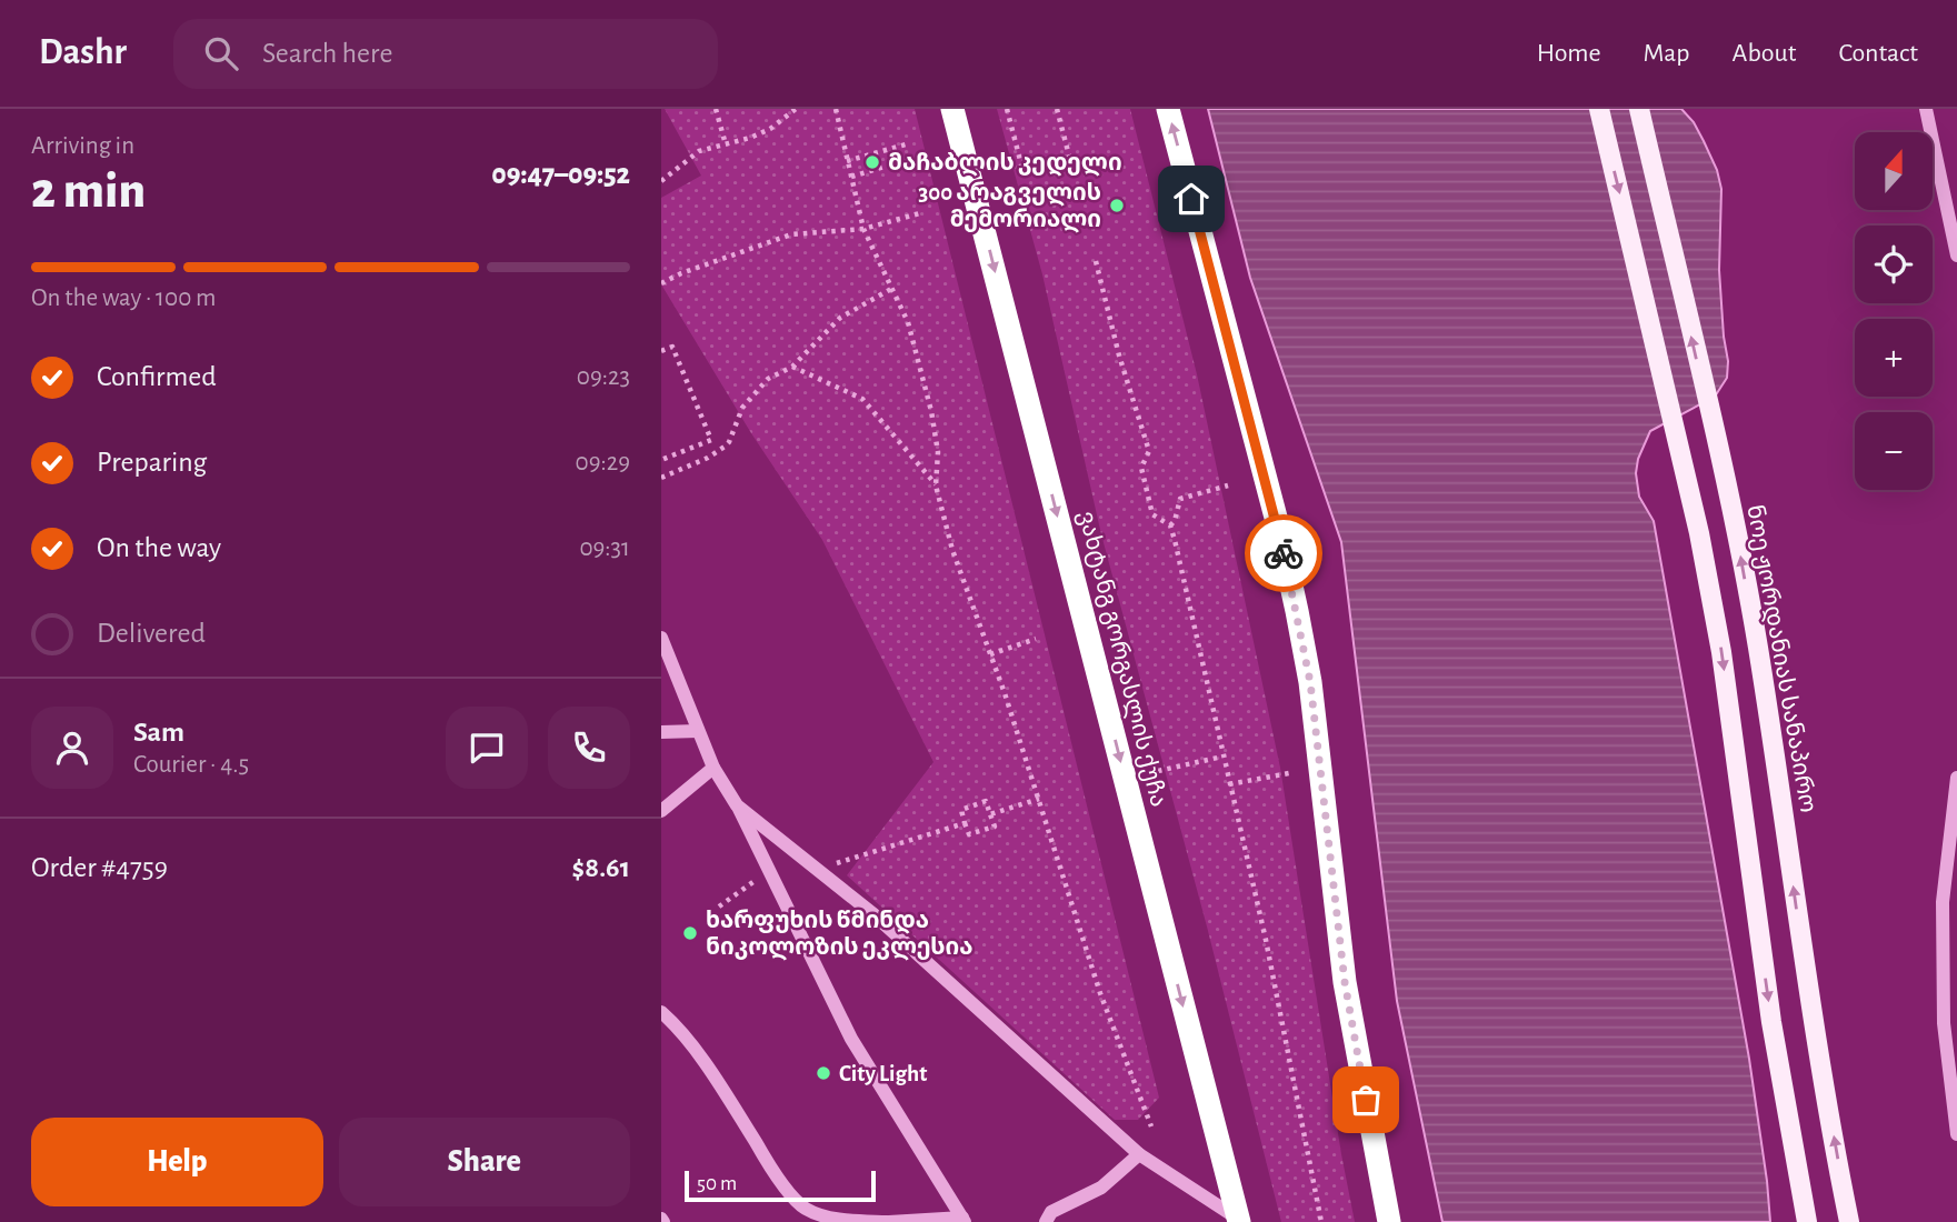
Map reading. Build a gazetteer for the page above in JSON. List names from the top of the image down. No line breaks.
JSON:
{"streets":{"highway":["ვახტანგ გორგასლის ქუჩა"],"main road":["ნოე ჟორდანიას სანაპირო"]},"places":["მაჩაბლის კედელი","300 არაგველის მემორიალი","ხარფუხის წმინდა ნიკოლოზის ეკლესია","City Light"],"scale_bar":"50 m","north":"top","page":{"header":"Dashr","search":"Search here","nav":["Home","Map","About","Contact"],"heading":["2 min","Arriving in","09:47–09:52"],"panel":["Sam","Courier · 4.5","Order #4759","$8.61"],"map_buttons":["+","−"],"bar":"On the way · 100 m","list":[["Confirmed","09:23"],["Preparing","09:29"],["On the way","09:31"],"Delivered"],"buttons":["Help","Share"],"scale":"50 m"}}
